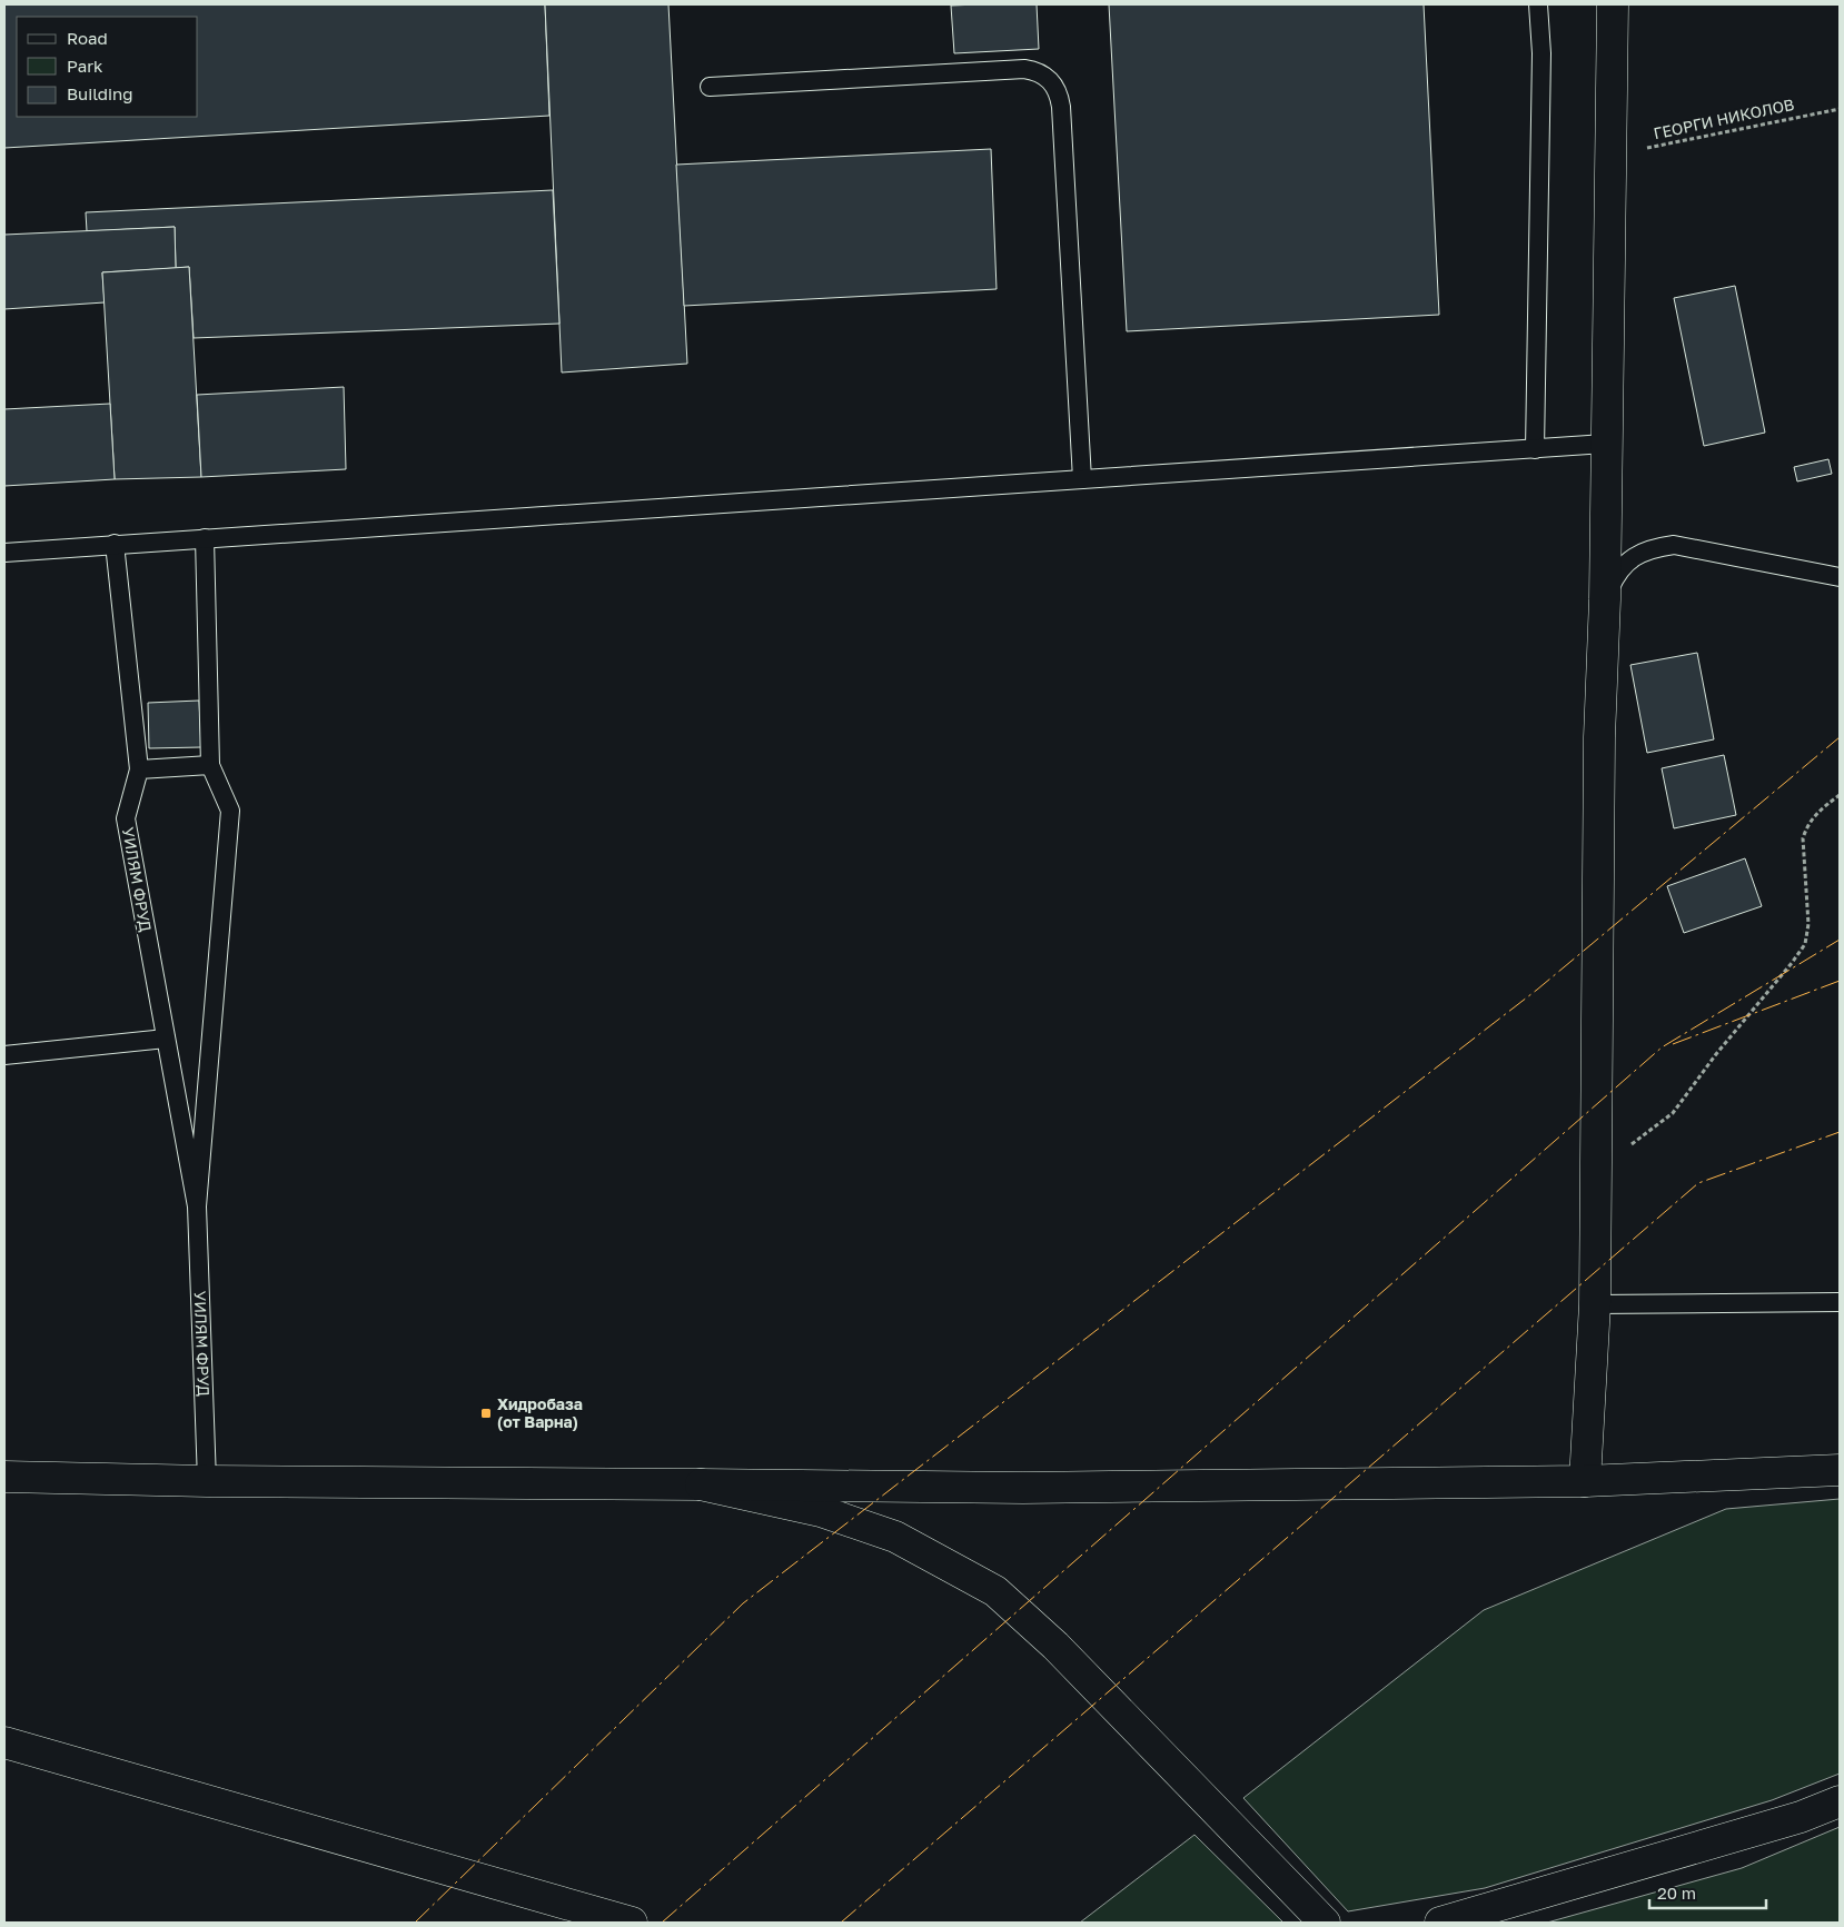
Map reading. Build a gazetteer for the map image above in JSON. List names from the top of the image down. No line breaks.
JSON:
{"streets":{"lane":["УИЛЯМ ФРУД"],"path":["ГЕОРГИ НИКОЛОВ"]},"places":{"transit":["Хидробаза (от Варна)"]},"legend":["Road","Park","Building"],"scale_bar":"20 m"}
